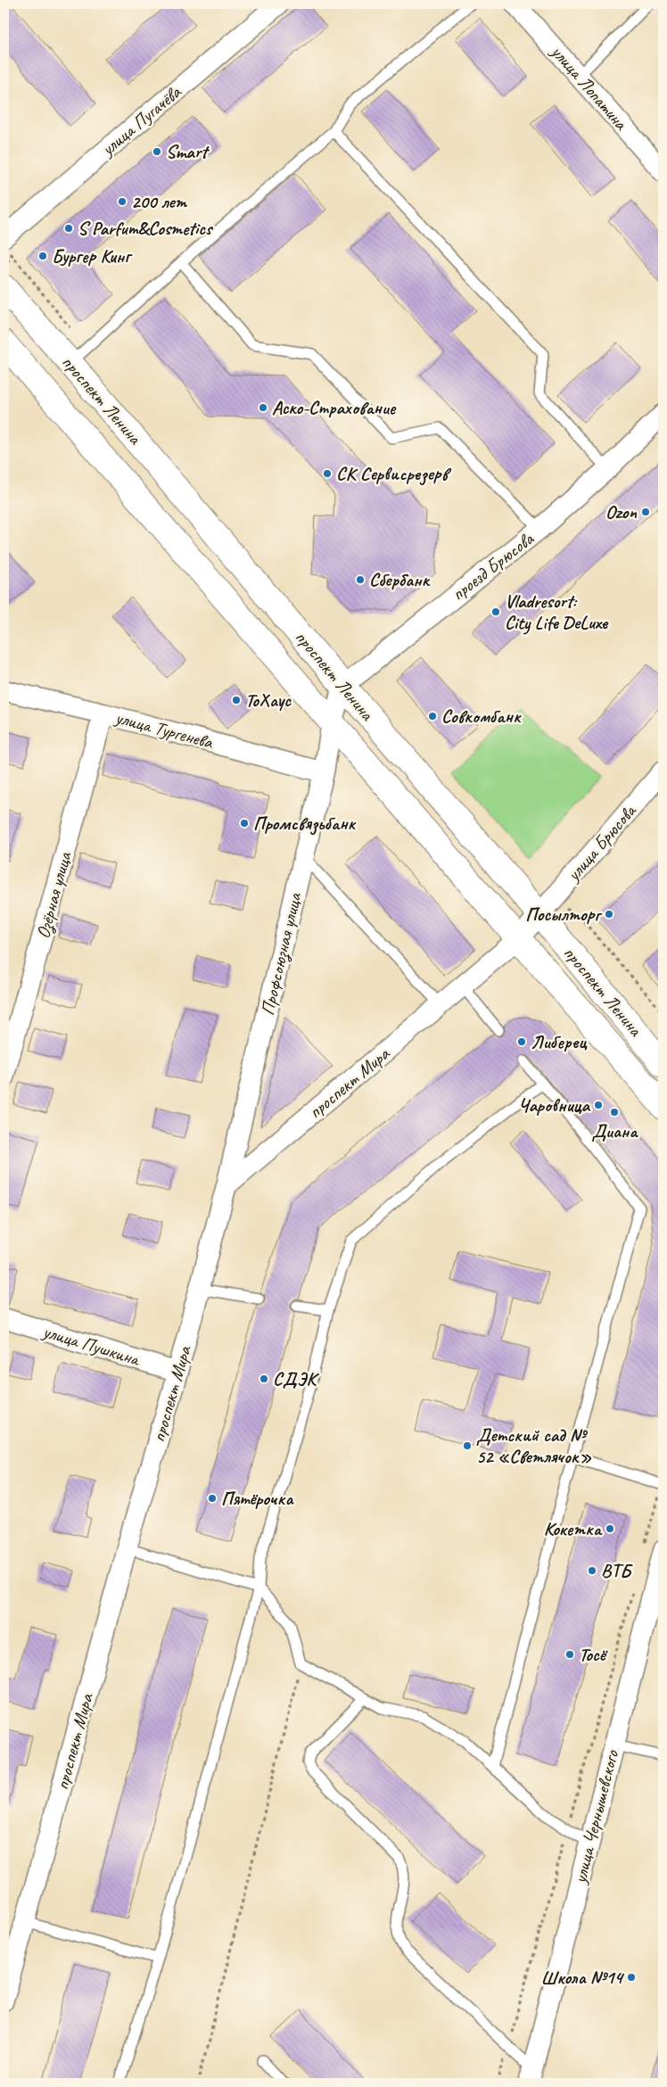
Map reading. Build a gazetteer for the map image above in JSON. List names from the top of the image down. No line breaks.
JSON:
{"streets":{"main road":["проспект Ленина"],"street":["улица Лопатина","улица Пугачёва","проезд Брюсова","улица Тургенева","улица Брюсова","Озёрная улица","Профсоюзная улица","проспект Мира","улица Пушкина","улица Чернышевского"]},"crossings":[["проспект Ленина","проезд Брюсова"],["проспект Ленина","улица Брюсова"],["проспект Ленина","Профсоюзная улица"],["проспект Ленина","проспект Мира"],["улица Тургенева","Озёрная улица"],["улица Тургенева","Профсоюзная улица"],["улица Брюсова","проспект Мира"],["Профсоюзная улица","проспект Мира"],["проспект Мира","улица Пушкина"]],"places":["Smart","200 лет","S Parfum&Cosmetics","Бургер Кинг","Аско-Страхование","СК Сервисрезерв","Ozon","Сбербанк","Vladresort: City Life DeLuxe","ТоХаус","Совкомбанк","Промсвязьбанк","Посылторг","Либерец","Чаровница","Диана","СДЭК","Детский сад № 52 «Светлячок»","Пятёрочка","Кокетка","ВТБ","Тосё","Школа №14"]}
